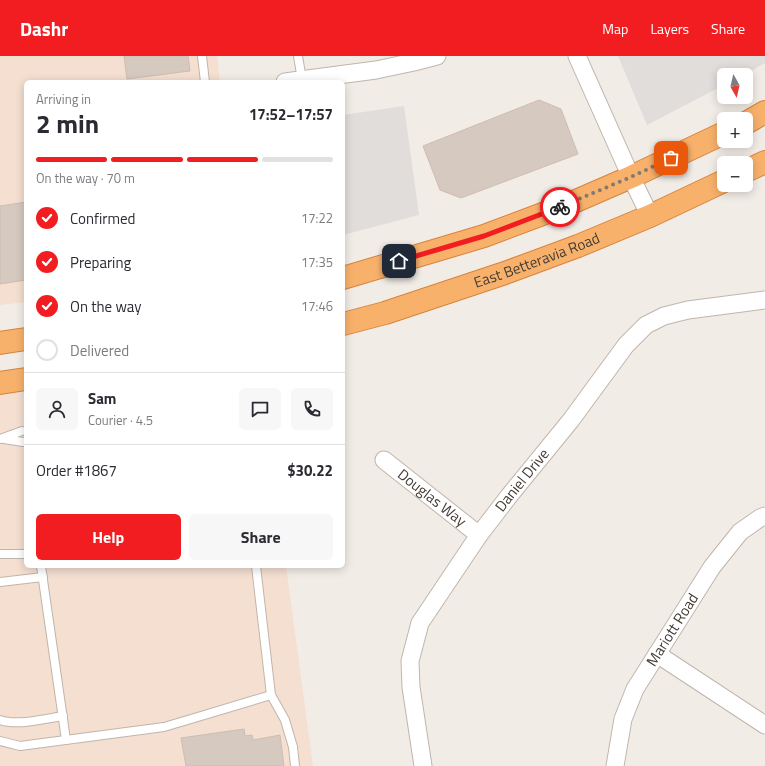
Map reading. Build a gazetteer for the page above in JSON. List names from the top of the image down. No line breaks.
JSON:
{"streets":{"highway":["East Betteravia Road"],"street":["Daniel Drive","Douglas Way","Mariott Road"]},"crossings":[["Daniel Drive","Douglas Way"]],"north":"bottom","page":{"header":"Dashr","nav":["Map","Layers","Share"],"map_buttons":["+","−"],"heading":["2 min","Arriving in","17:52–17:57"],"panel":["Sam","Courier · 4.5","Order #1867","$30.22"],"bar":"On the way · 70 m","list":[["Confirmed","17:22"],["Preparing","17:35"],["On the way","17:46"],"Delivered"],"buttons":["Help","Share"]}}
